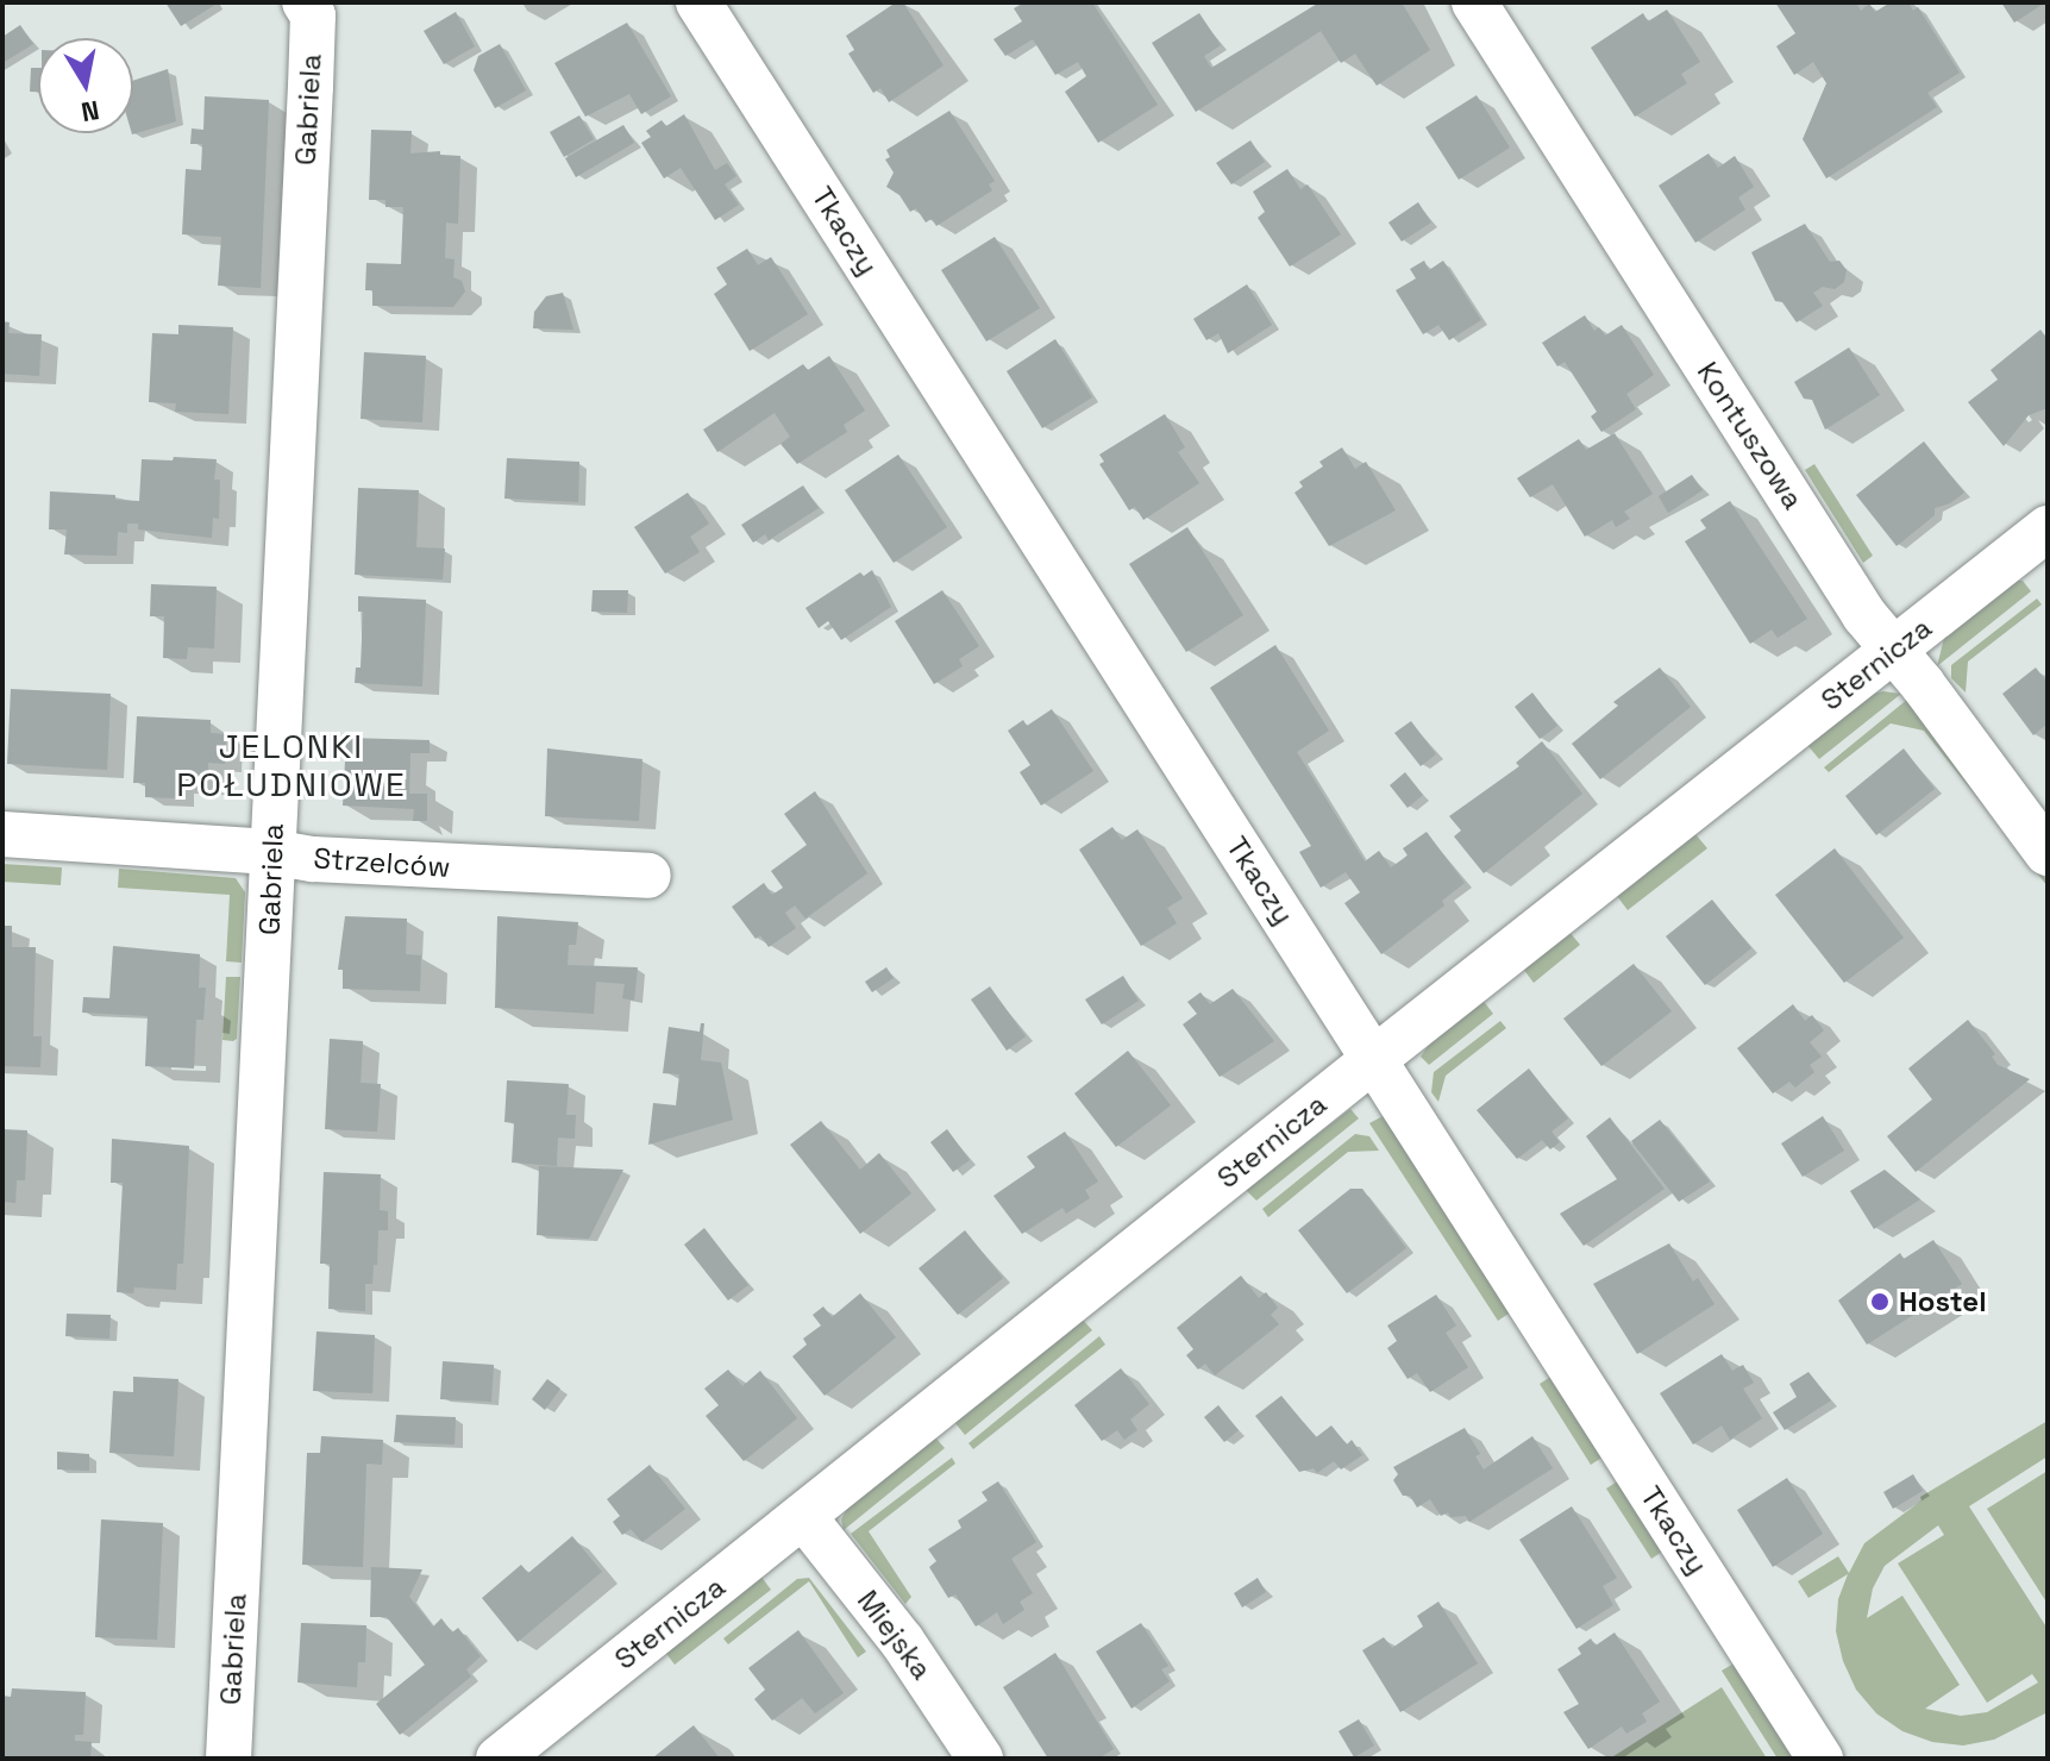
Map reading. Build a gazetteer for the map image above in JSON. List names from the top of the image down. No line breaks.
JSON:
{"streets":{"street":["Gabriela","Tkaczy","Kontuszowa","Sternicza","Strzelców","Miejska"]},"crossings":[["Gabriela","Strzelców"],["Tkaczy","Sternicza"],["Kontuszowa","Sternicza"],["Sternicza","Miejska"]],"districts":["JELONKI POŁUDNIOWE"],"places":["Hostel"],"north":"bottom"}
